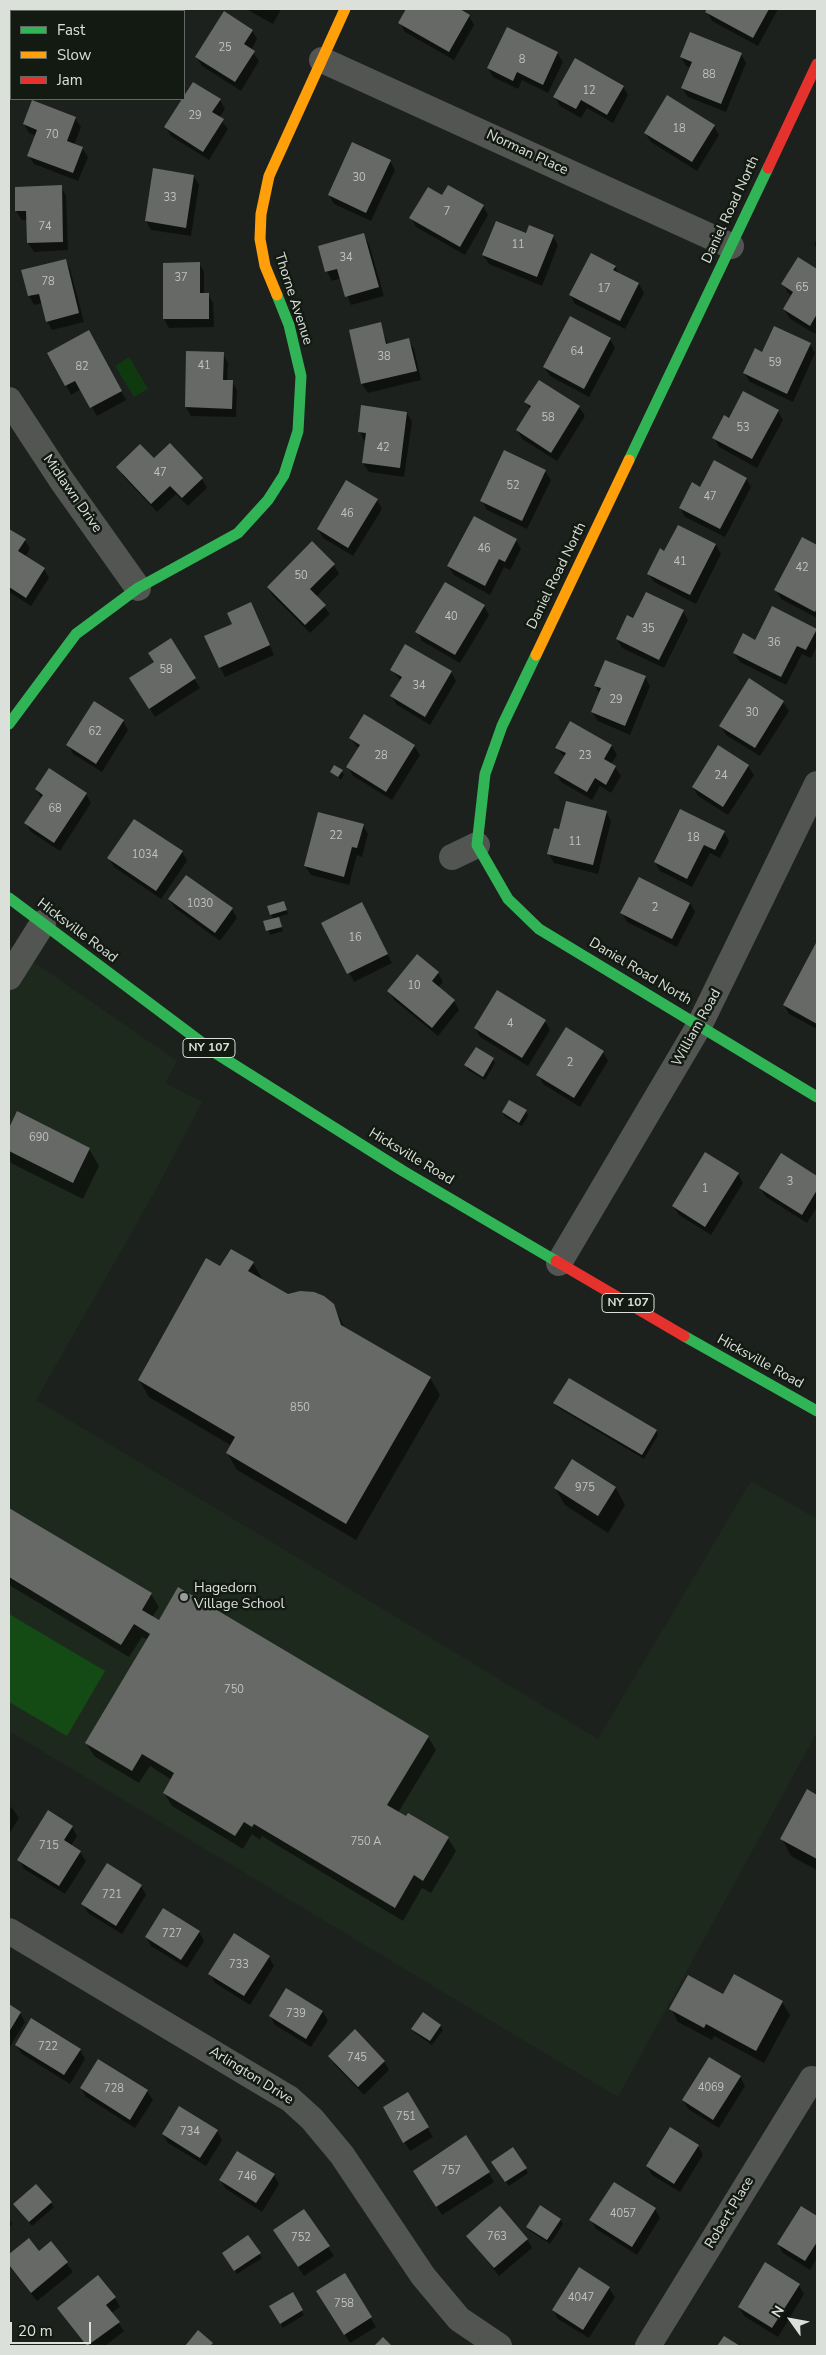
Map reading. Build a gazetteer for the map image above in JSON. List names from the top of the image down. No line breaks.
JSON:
{"streets":{"street":["Norman Place","Daniel Road North","Thorne Avenue","Midlawn Drive","Hicksville Road","William Road","NY 107","Arlington Drive","Robert Place"]},"crossings":[["Norman Place","Daniel Road North"],["Norman Place","Thorne Avenue"],["Daniel Road North","William Road"],["Thorne Avenue","Midlawn Drive"],["Hicksville Road","William Road"]],"places":["Hagedorn Village School"],"house_numbers":["25","8","88","12","29","18","70","30","33","7","74","11","34","37","78","65","17","64","38","59","41","82","58","53","42","47","52","47","46","46","41","42","50","40","35","36","58","34","29","30","62","28","23","24","68","22","18","11","1034","1030","2","16","10","4","2","690","3","1","850","975","750","750 A","715","721","727","733","739","722","745","4069","728","751","734","757","746","4057","763","752","4047","758"],"legend":["Fast","Slow","Jam"],"scale_bar":"20 m","north":"top left"}
